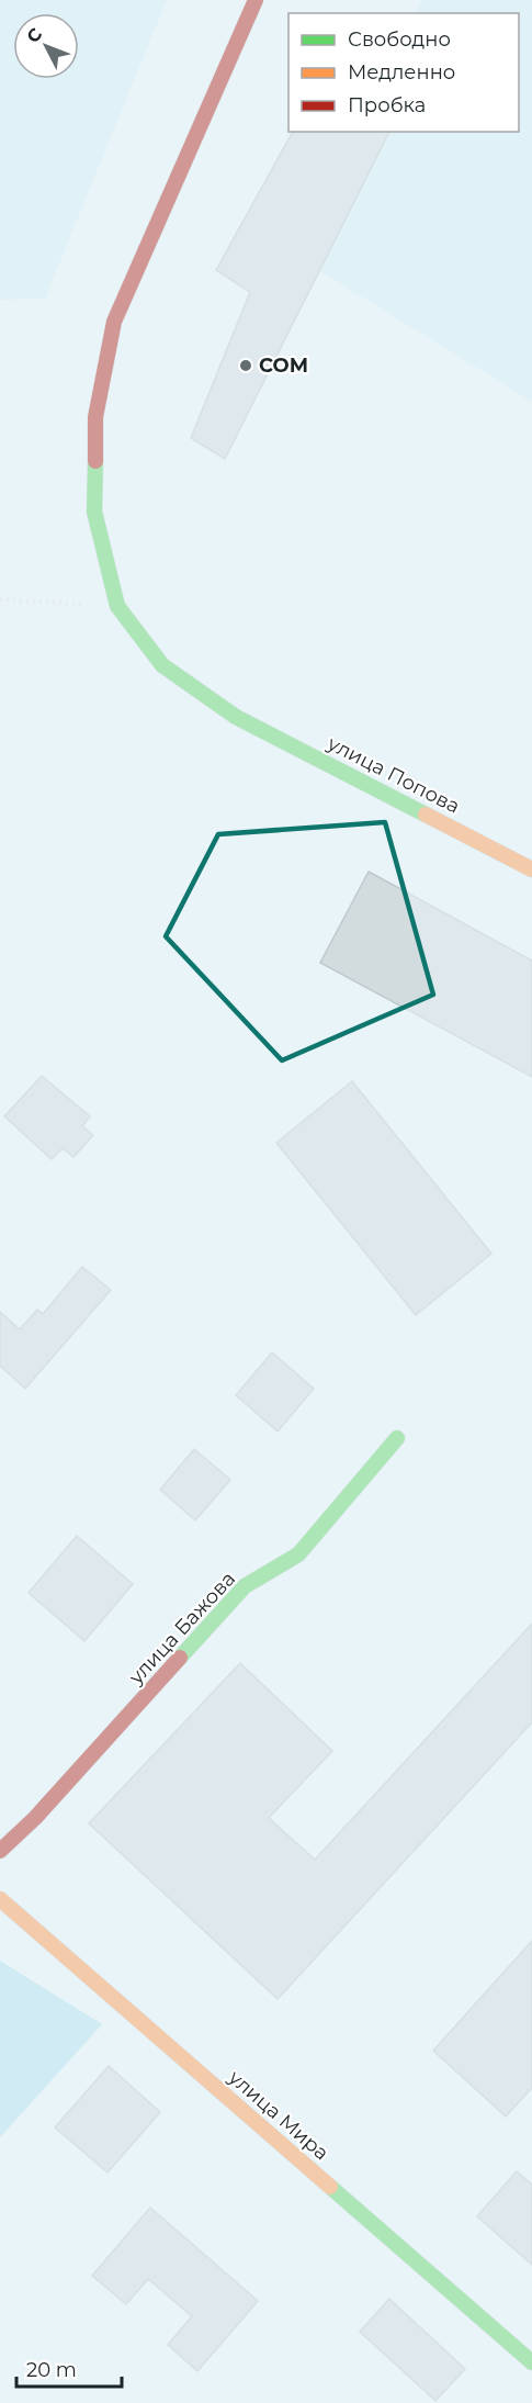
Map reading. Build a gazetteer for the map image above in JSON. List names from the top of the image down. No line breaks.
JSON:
{"streets":{"street":["улица Попова","улица Бажова","улица Мира"]},"places":["СОМ"],"legend":["Свободно","Медленно","Пробка"],"scale_bar":"20 m","north":"top left"}
